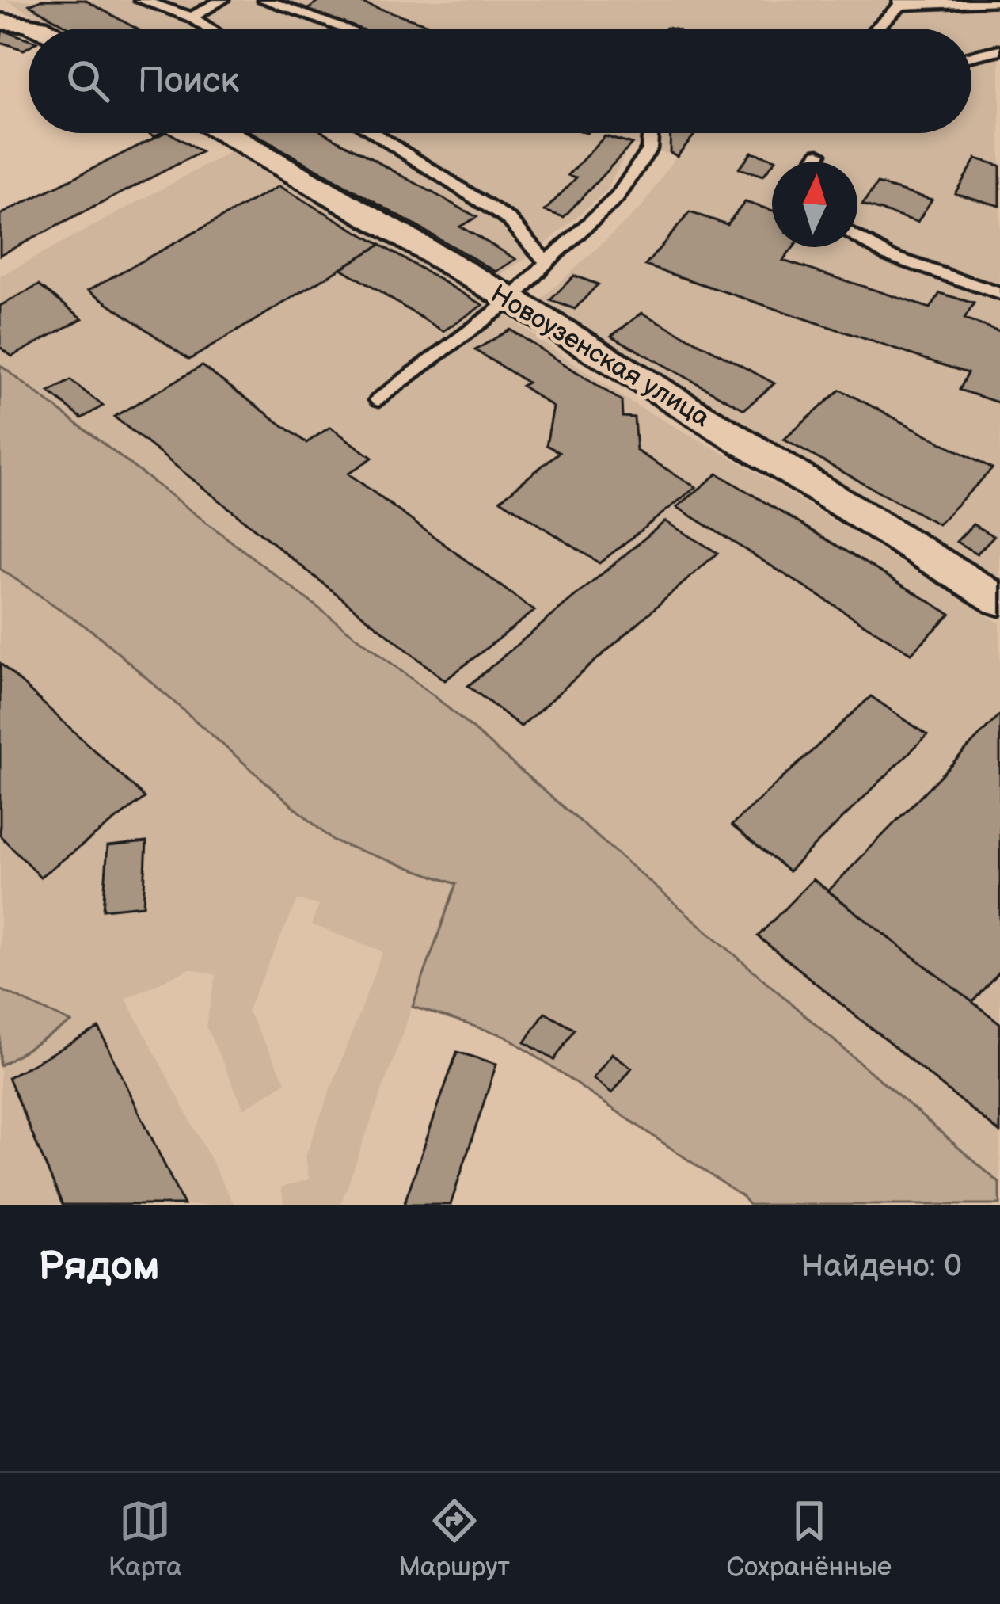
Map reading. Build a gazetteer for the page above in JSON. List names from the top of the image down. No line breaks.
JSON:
{"streets":{"street":["Новоузенская улица"]},"north":"top","page":{"search":"Поиск","heading":["Рядом","Найдено: 0"],"nav":["Карта","Маршрут","Сохранённые"]}}
